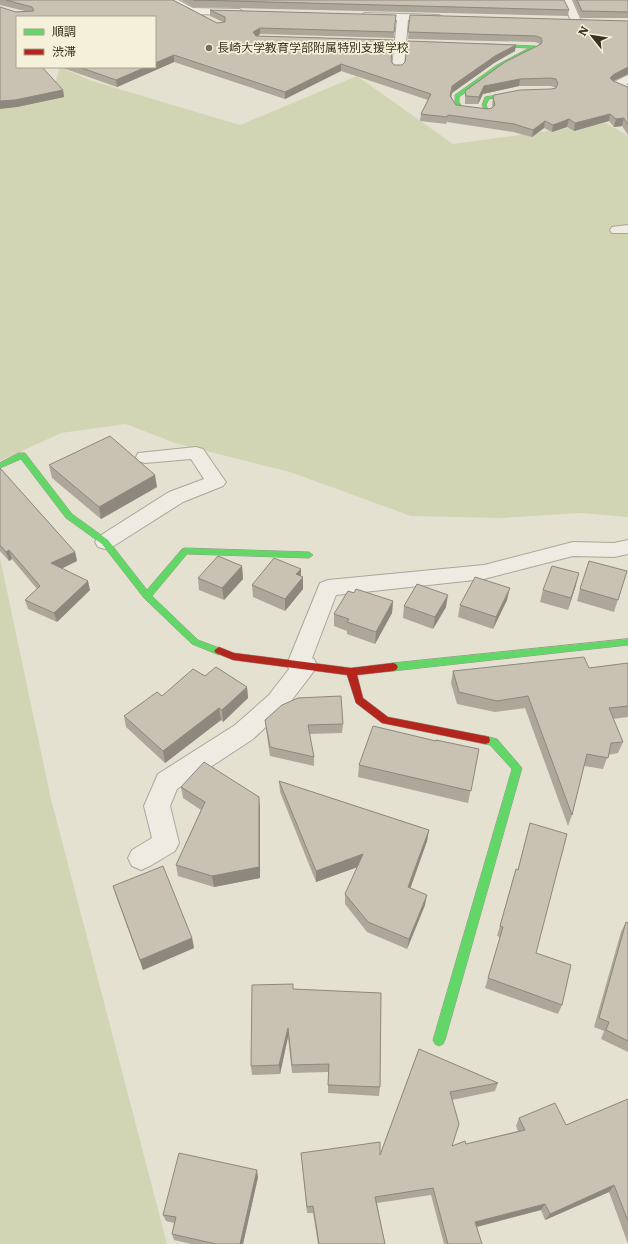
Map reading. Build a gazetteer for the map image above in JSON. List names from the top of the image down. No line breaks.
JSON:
{"places":["長崎大学教育学部附属特別支援学校"],"legend":["順調","渋滞"],"north":"top left"}
